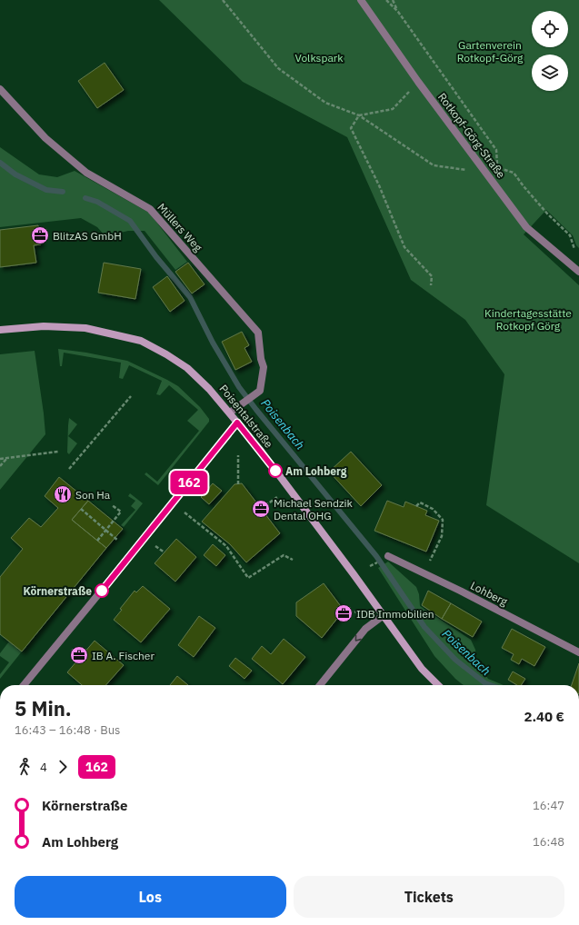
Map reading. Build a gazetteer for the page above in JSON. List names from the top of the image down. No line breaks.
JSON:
{"streets":{"main road":["Poisentalstraße"],"street":["Rotkopf-Görg-Straße","Müllers Weg","Lohberg"]},"crossings":[["Müllers Weg","Poisentalstraße"]],"water":["Poisenbach"],"parks":["Gartenverein Rotkopf-Görg","Volkspark","Kindertagesstätte Rotkopf Görg"],"places":{"office":["BlitzAS GmbH","Michael Sendzik Dental OHG","IDB Immobilien","IB A. Fischer"],"other":["Am Lohberg","Körnerstraße"],"restaurant":["Son Ha"]},"lines":["bus line 162"],"page":{"on_map":"162","heading":["5 Min.","16:43 – 16:48 · Bus","2.40 €"],"legs":["4","162"],"list":[{"name":"Körnerstraße","value":"16:47"},{"name":"Am Lohberg","value":"16:48"}],"buttons":["Los","Tickets"]}}
